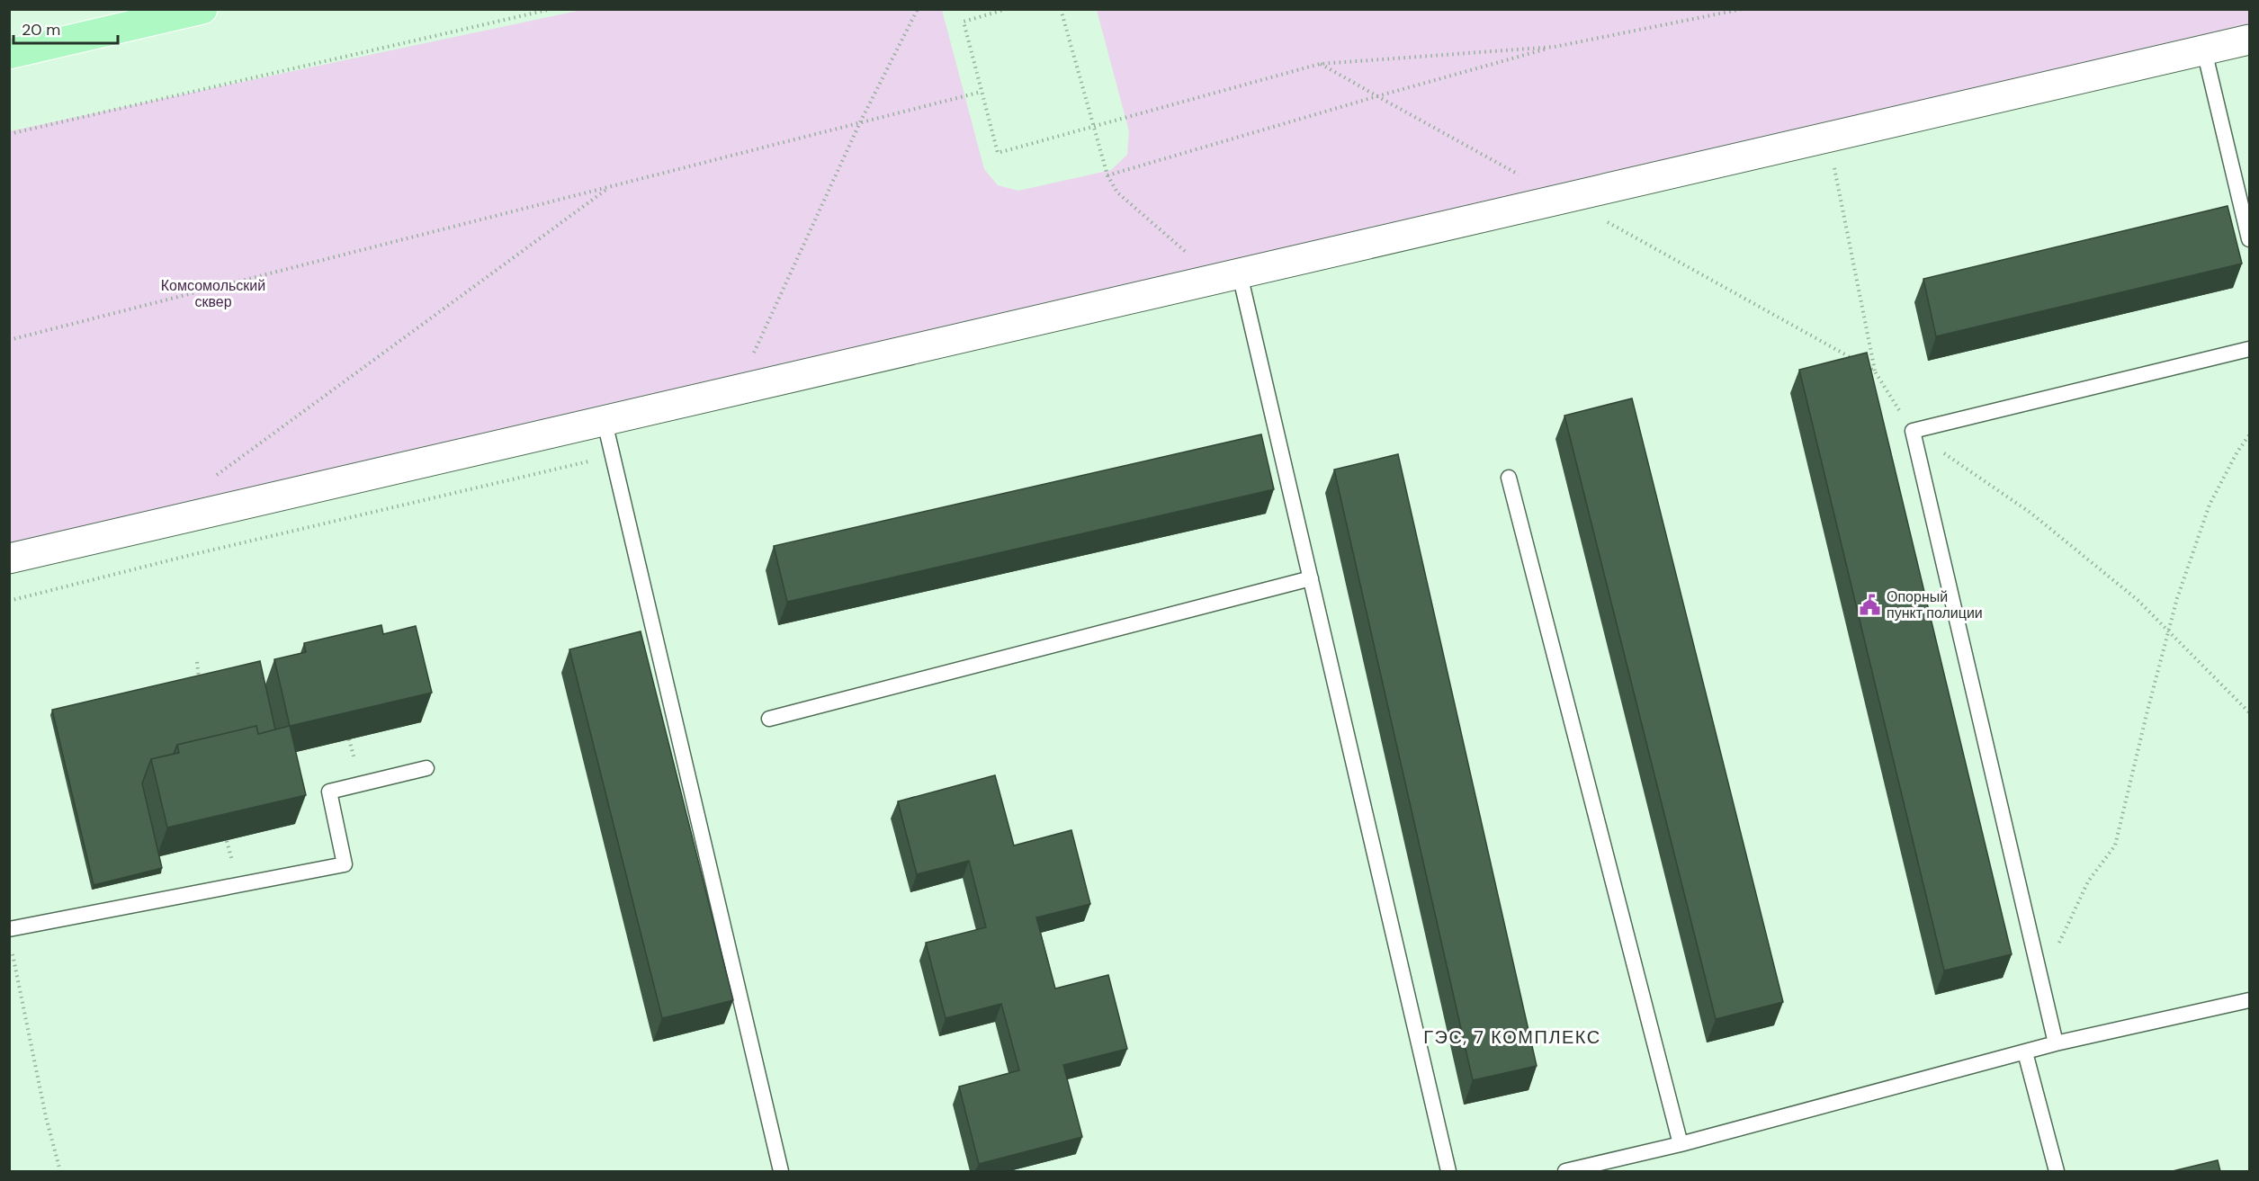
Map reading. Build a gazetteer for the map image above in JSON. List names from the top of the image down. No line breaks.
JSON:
{"districts":["ГЭС, 7 КОМПЛЕКС"],"parks":["Комсомольский сквер"],"places":{"public building":["Опорный пункт полиции"]},"scale_bar":"20 m"}
